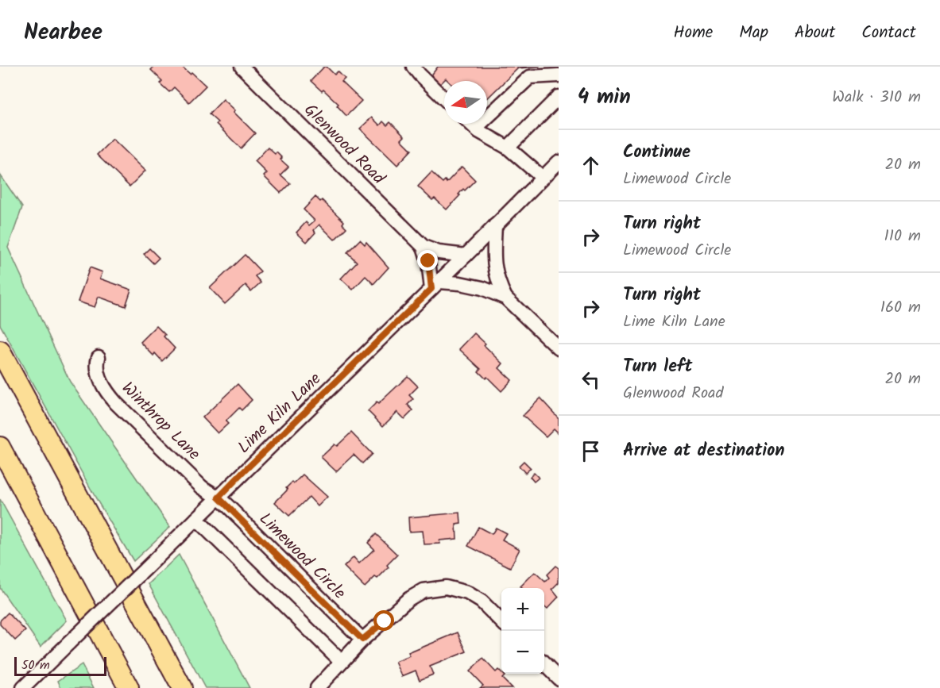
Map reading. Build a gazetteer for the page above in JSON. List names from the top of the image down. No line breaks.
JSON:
{"streets":{"street":["Glenwood Road","Lime Kiln Lane","Winthrop Lane","Limewood Circle"]},"crossings":[["Glenwood Road","Lime Kiln Lane"],["Lime Kiln Lane","Winthrop Lane"],["Lime Kiln Lane","Limewood Circle"],["Winthrop Lane","Limewood Circle"]],"scale_bar":"50 m","north":"left","page":{"header":"Nearbee","nav":["Home","Map","About","Contact"],"heading":["4 min","Walk · 310 m"],"list":[["Continue","Limewood Circle","20 m"],["Turn right","Limewood Circle","110 m"],["Turn right","Lime Kiln Lane","160 m"],["Turn left","Glenwood Road","20 m"],"Arrive at destination"],"map_buttons":["+","−"],"scale":"50 m"}}
